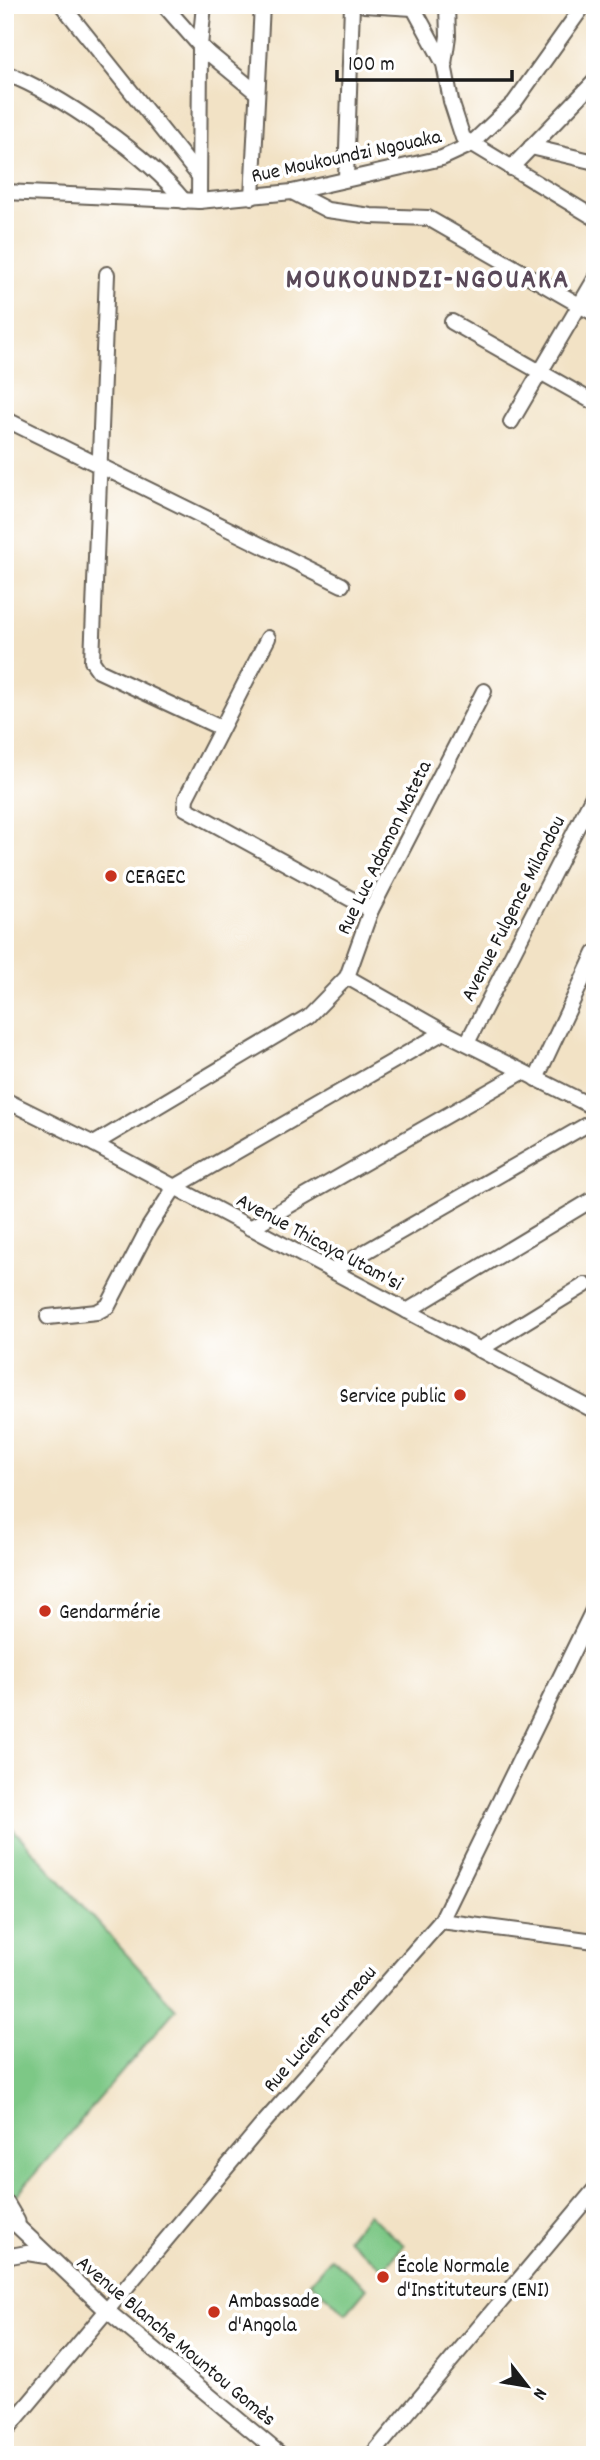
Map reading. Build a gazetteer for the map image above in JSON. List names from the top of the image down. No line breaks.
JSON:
{"streets":{"street":["Rue Moukoundzi Ngouaka","Rue Luc Adamon Mateta","Avenue Fulgence Milandou","Avenue Thicaya Utam'si","Rue Lucien Fourneau","Avenue Blanche Mountou Gomès"]},"crossings":[["Rue Luc Adamon Mateta","Avenue Thicaya Utam'si"],["Rue Lucien Fourneau","Avenue Blanche Mountou Gomès"]],"districts":["MOUKOUNDZI-NGOUAKA"],"places":["CERGEC","Service public","Gendarmérie","École Normale d'Instituteurs (ENI)","Ambassade d'Angola"],"scale_bar":"100 m","north":"bottom right"}
